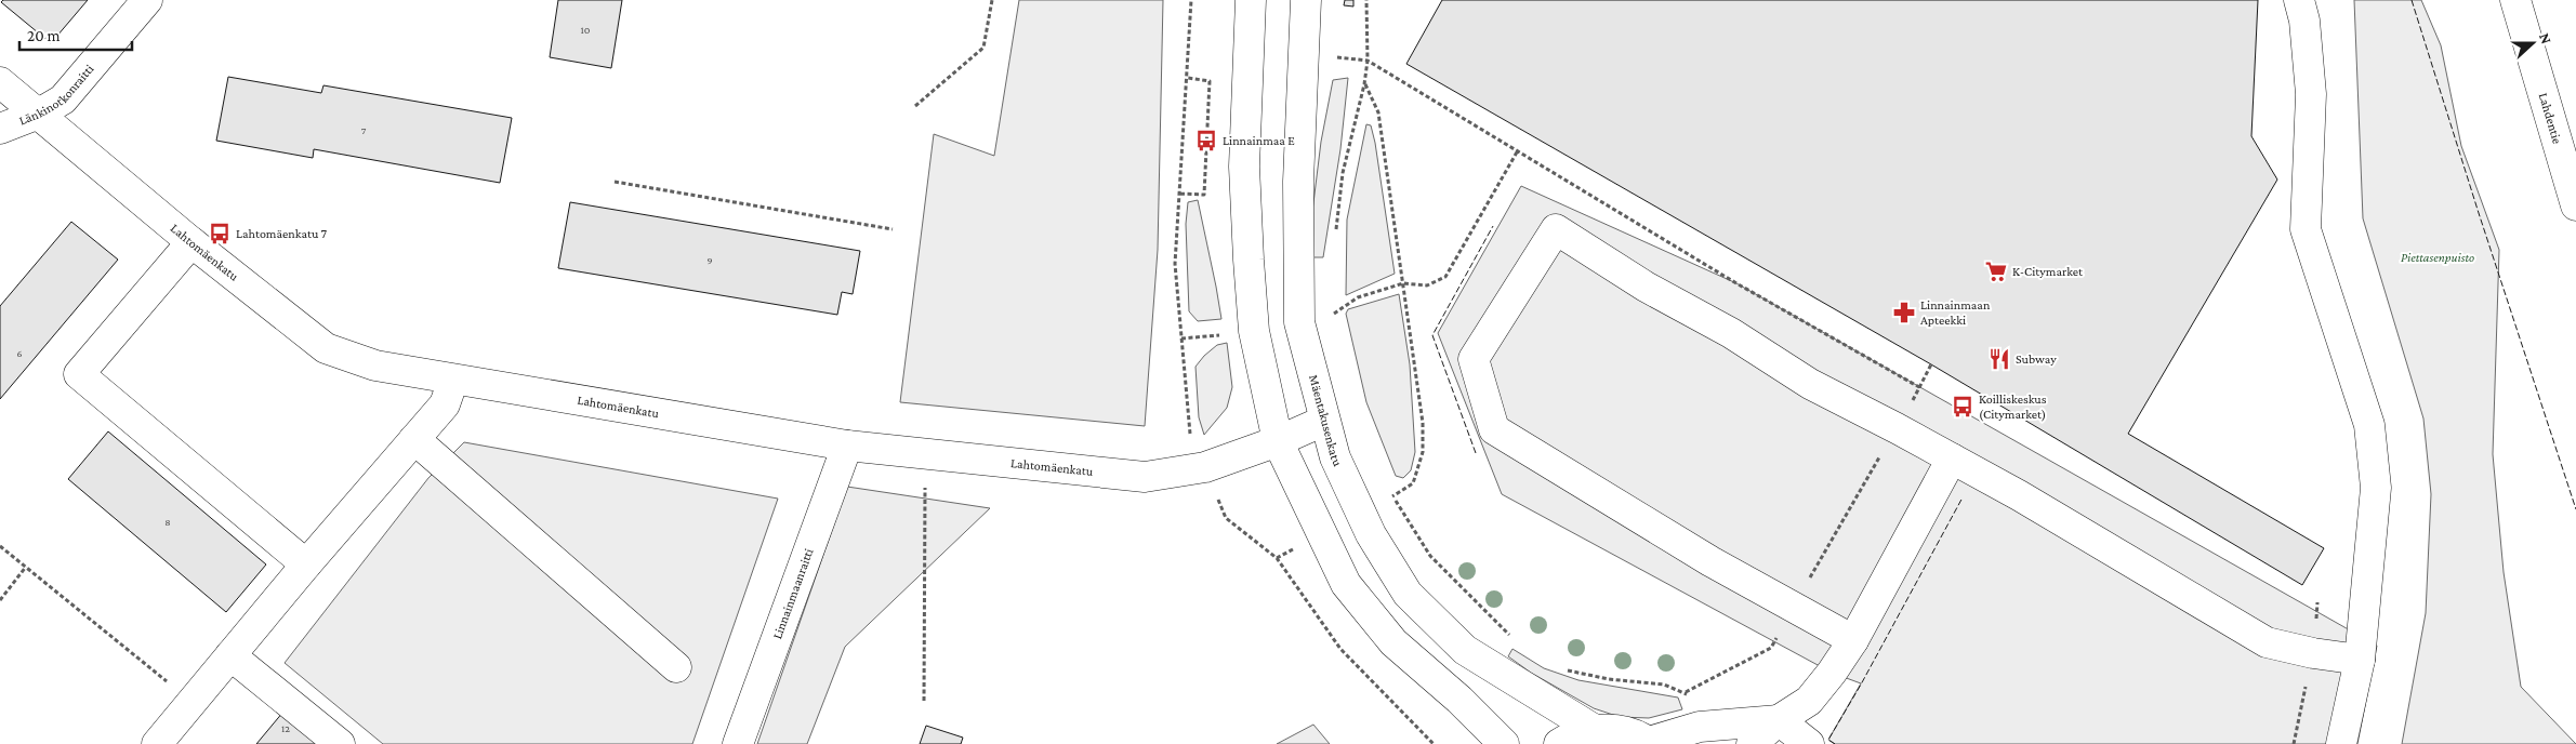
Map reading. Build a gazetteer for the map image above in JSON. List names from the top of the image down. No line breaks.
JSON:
{"streets":{"main road":["Länkinotkonraitti","Lahdentie","Lahtomäenkatu","Mäentakusenkatu","Linnainmaanraitti"]},"crossings":[["Länkinotkonraitti","Lahtomäenkatu"],["Lahtomäenkatu","Mäentakusenkatu"],["Lahtomäenkatu","Linnainmaanraitti"]],"parks":["Piettasenpuisto"],"places":{"bus stop":["Linnainmaa E","Lahtomäenkatu 7","Koilliskeskus (Citymarket)"],"supermarket":["K-Citymarket"],"pharmacy":["Linnainmaan Apteekki"],"restaurant":["Subway"]},"house_numbers":["10","7","9","6","8","12"],"scale_bar":"20 m","north":"right"}
